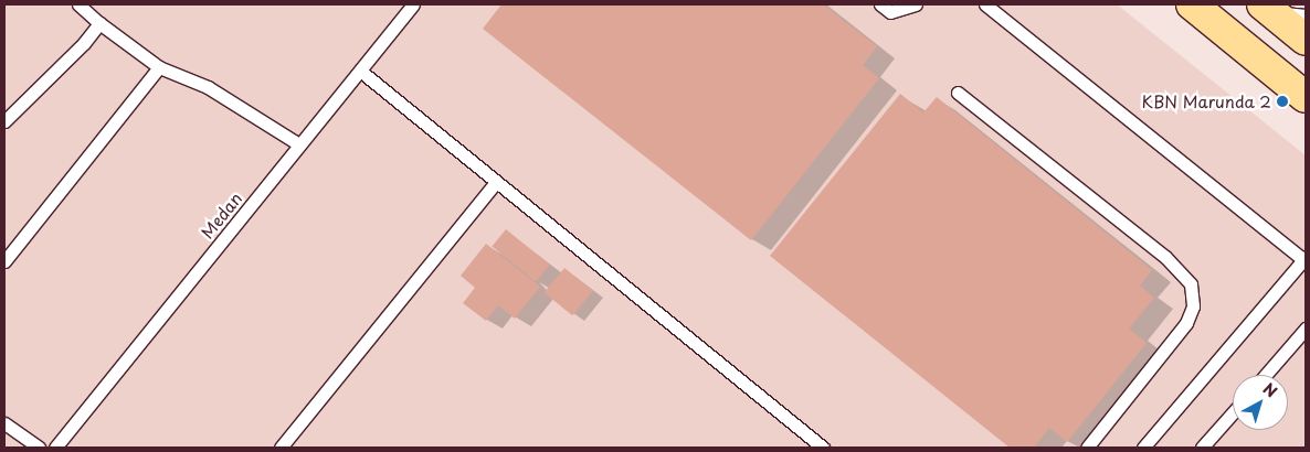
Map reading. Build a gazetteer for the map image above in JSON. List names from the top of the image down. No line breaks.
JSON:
{"streets":{"lane":["Medan"]},"places":["KBN Marunda 2"],"north":"top right"}
